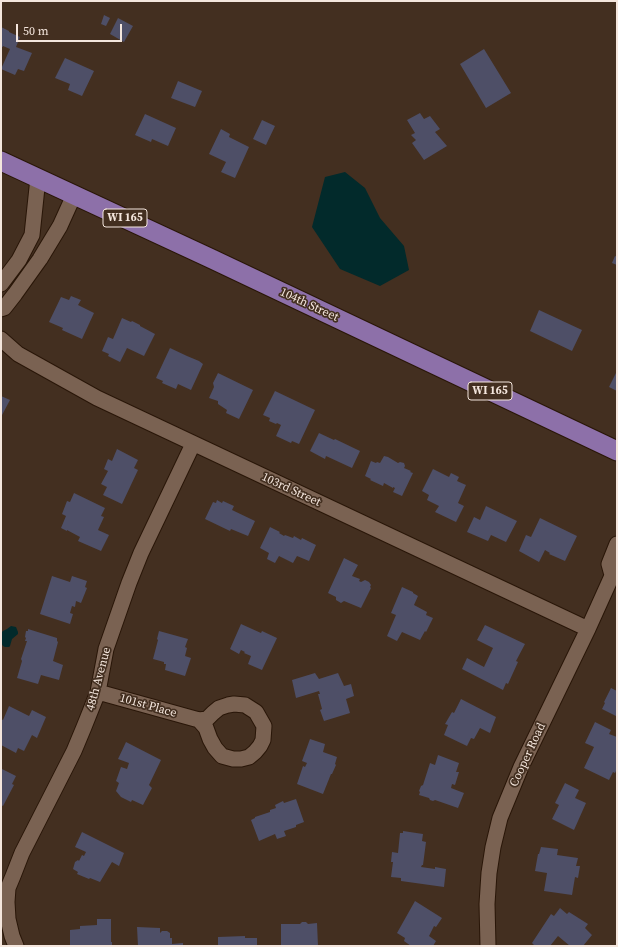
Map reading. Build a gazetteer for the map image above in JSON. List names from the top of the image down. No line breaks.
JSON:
{"streets":{"main road":["WI 165","104th Street"],"street":["103rd Street","48th Avenue","101st Place","Cooper Road"]},"crossings":[["103rd Street","48th Avenue"],["103rd Street","Cooper Road"],["48th Avenue","101st Place"]],"scale_bar":"50 m"}
